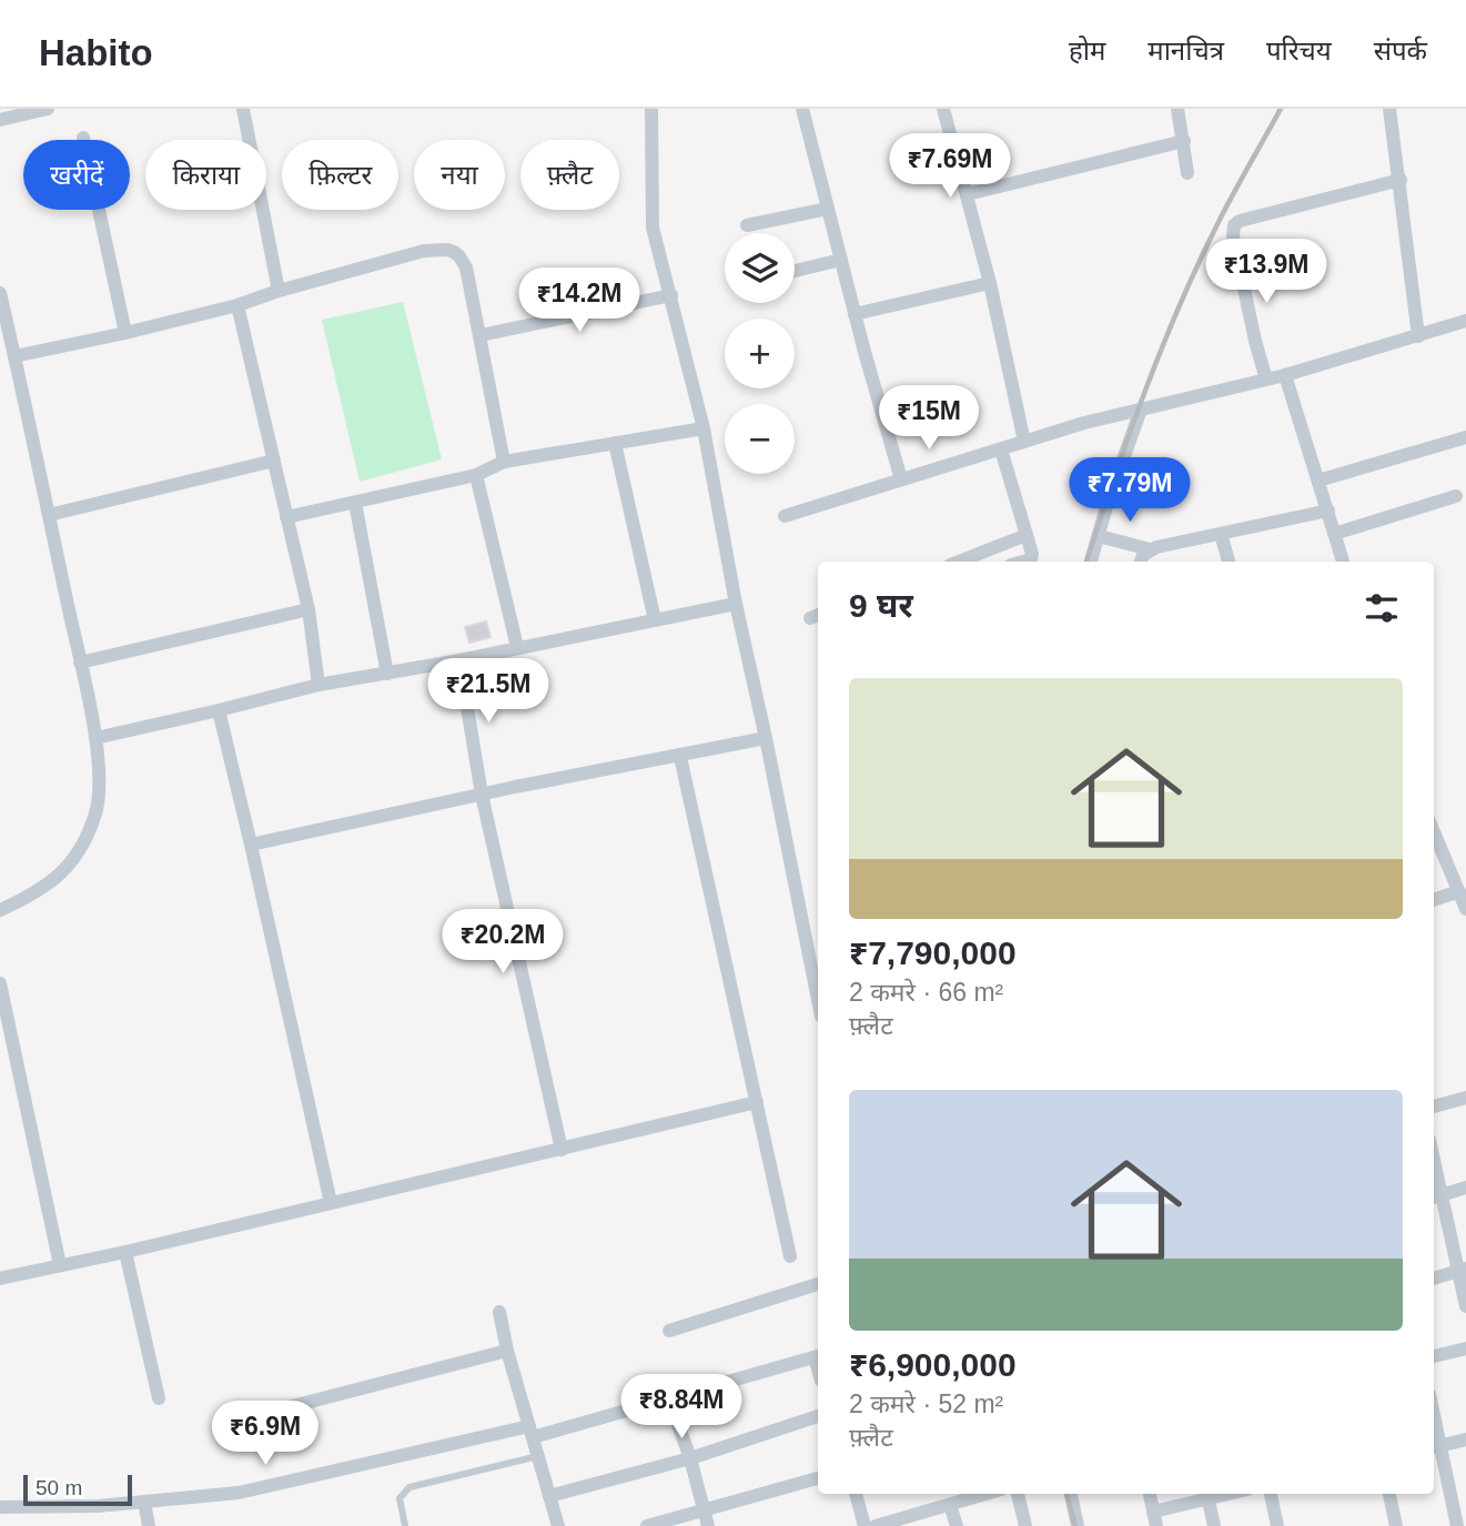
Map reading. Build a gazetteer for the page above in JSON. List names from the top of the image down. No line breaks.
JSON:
{"scale_bar":"50 m","page":{"header":"Habito","nav":["होम","मानचित्र","परिचय","संपर्क"],"price":["₹7.69M","₹13.9M","₹14.2M","₹15M","₹7.79M","₹21.5M","₹20.2M","₹8.84M","₹6.9M"],"chip":["खरीदें","किराया","फ़िल्टर","नया","फ़्लैट"],"map_buttons":["+","−"],"heading":"9 घर","list":[{"name":"₹7,790,000","note":"2 कमरे · 66 m² · फ़्लैट"},{"name":"₹6,900,000","note":"2 कमरे · 52 m² · फ़्लैट"}],"scale":"50 m"}}
